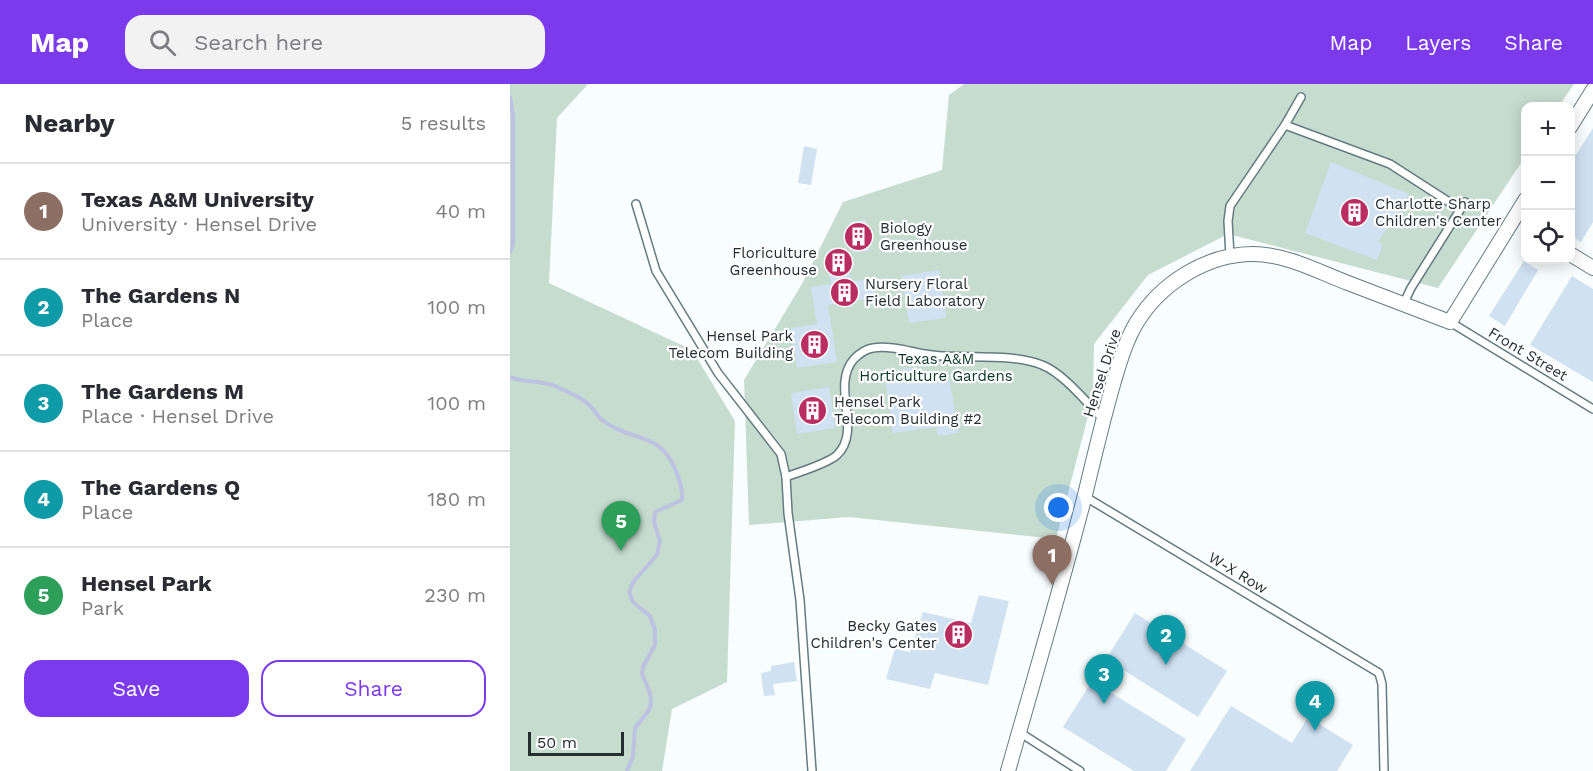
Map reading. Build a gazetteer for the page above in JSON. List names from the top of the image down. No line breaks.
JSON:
{"streets":{"street":["Hensel Drive"],"lane":["Front Street","W-X Row"]},"crossings":[["Front Street","Hensel Drive"],["Hensel Drive","W-X Row"]],"parks":["Texas A&M Horticulture Gardens"],"places":{"building":["Charlotte Sharp Children's Center","Biology Greenhouse","Floriculture Greenhouse","Nursery Floral Field Laboratory","Hensel Park Telecom Building","Hensel Park Telecom Building #2","Becky Gates Children's Center"]},"scale_bar":"50 m","page":{"header":"Map","search":"Search here","nav":["Map","Layers","Share"],"heading":["Nearby","5 results"],"map_buttons":["+","−"],"list":[{"mark":"1","name":"Texas A&M University","note":"University · Hensel Drive","value":"40 m"},{"mark":"2","name":"The Gardens N","note":"Place","value":"100 m"},{"mark":"3","name":"The Gardens M","note":"Place · Hensel Drive","value":"100 m"},{"mark":"4","name":"The Gardens Q","note":"Place","value":"180 m"},{"mark":"5","name":"Hensel Park","note":"Park","value":"230 m"}],"pins":["5","1","2","3","4"],"buttons":["Save","Share"],"scale":"50 m"}}
